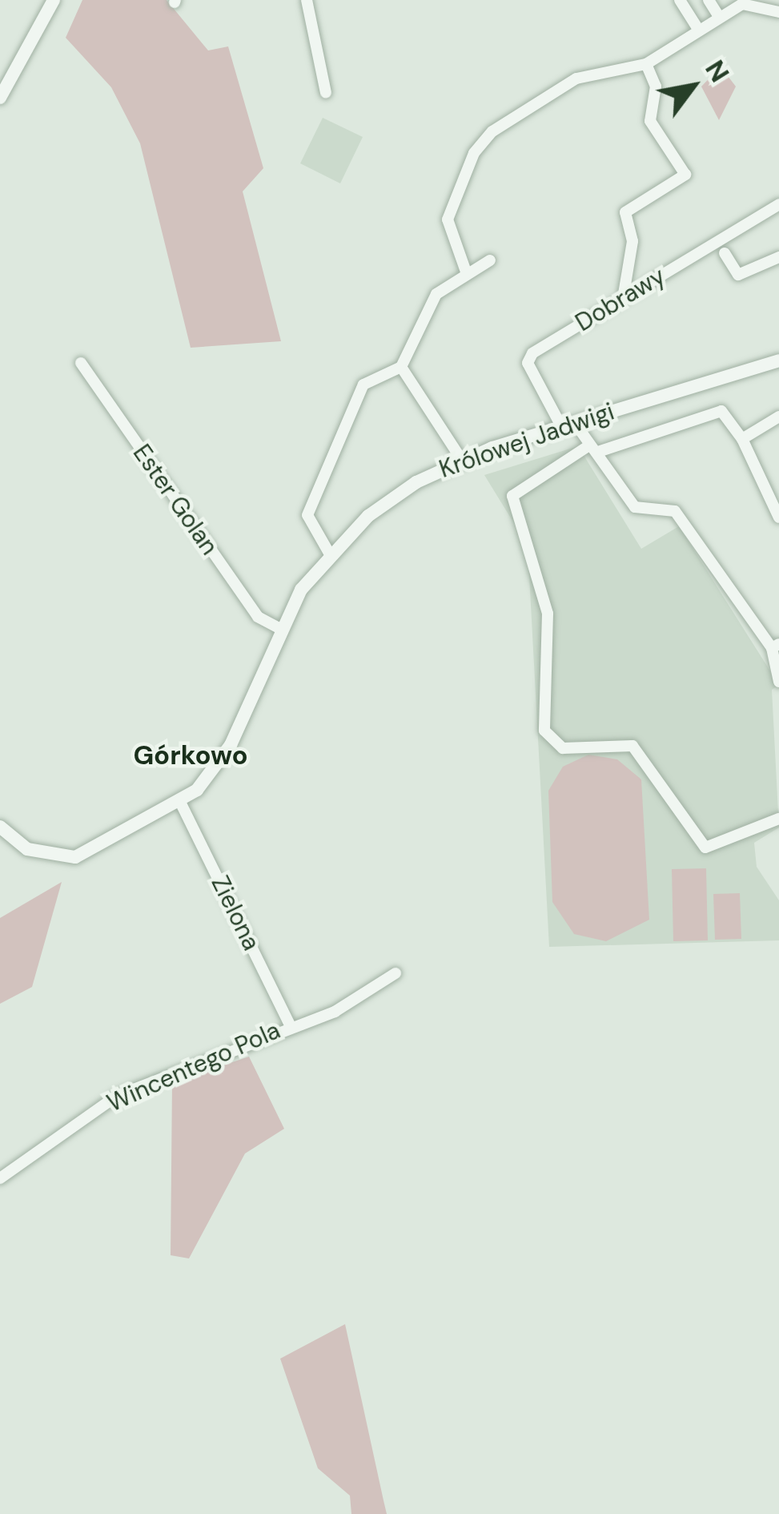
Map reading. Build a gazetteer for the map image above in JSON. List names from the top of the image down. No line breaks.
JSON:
{"streets":{"street":["Dobrawy","Królowej Jadwigi","Ester Golan","Zielona","Wincentego Pola"]},"crossings":[["Dobrawy","Królowej Jadwigi"],["Królowej Jadwigi","Ester Golan"],["Zielona","Wincentego Pola"]],"districts":["Górkowo"],"north":"top right"}
